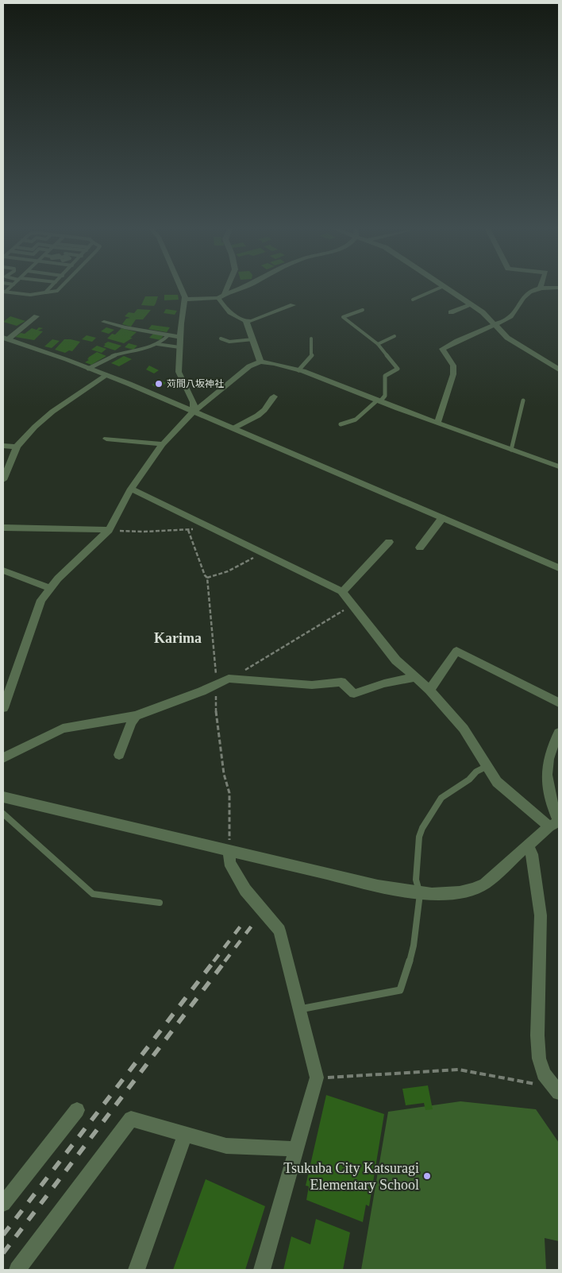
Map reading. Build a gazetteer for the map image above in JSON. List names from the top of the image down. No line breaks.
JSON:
{"districts":["Karima"],"places":["苅間八坂神社","Tsukuba City Katsuragi Elementary School"]}
